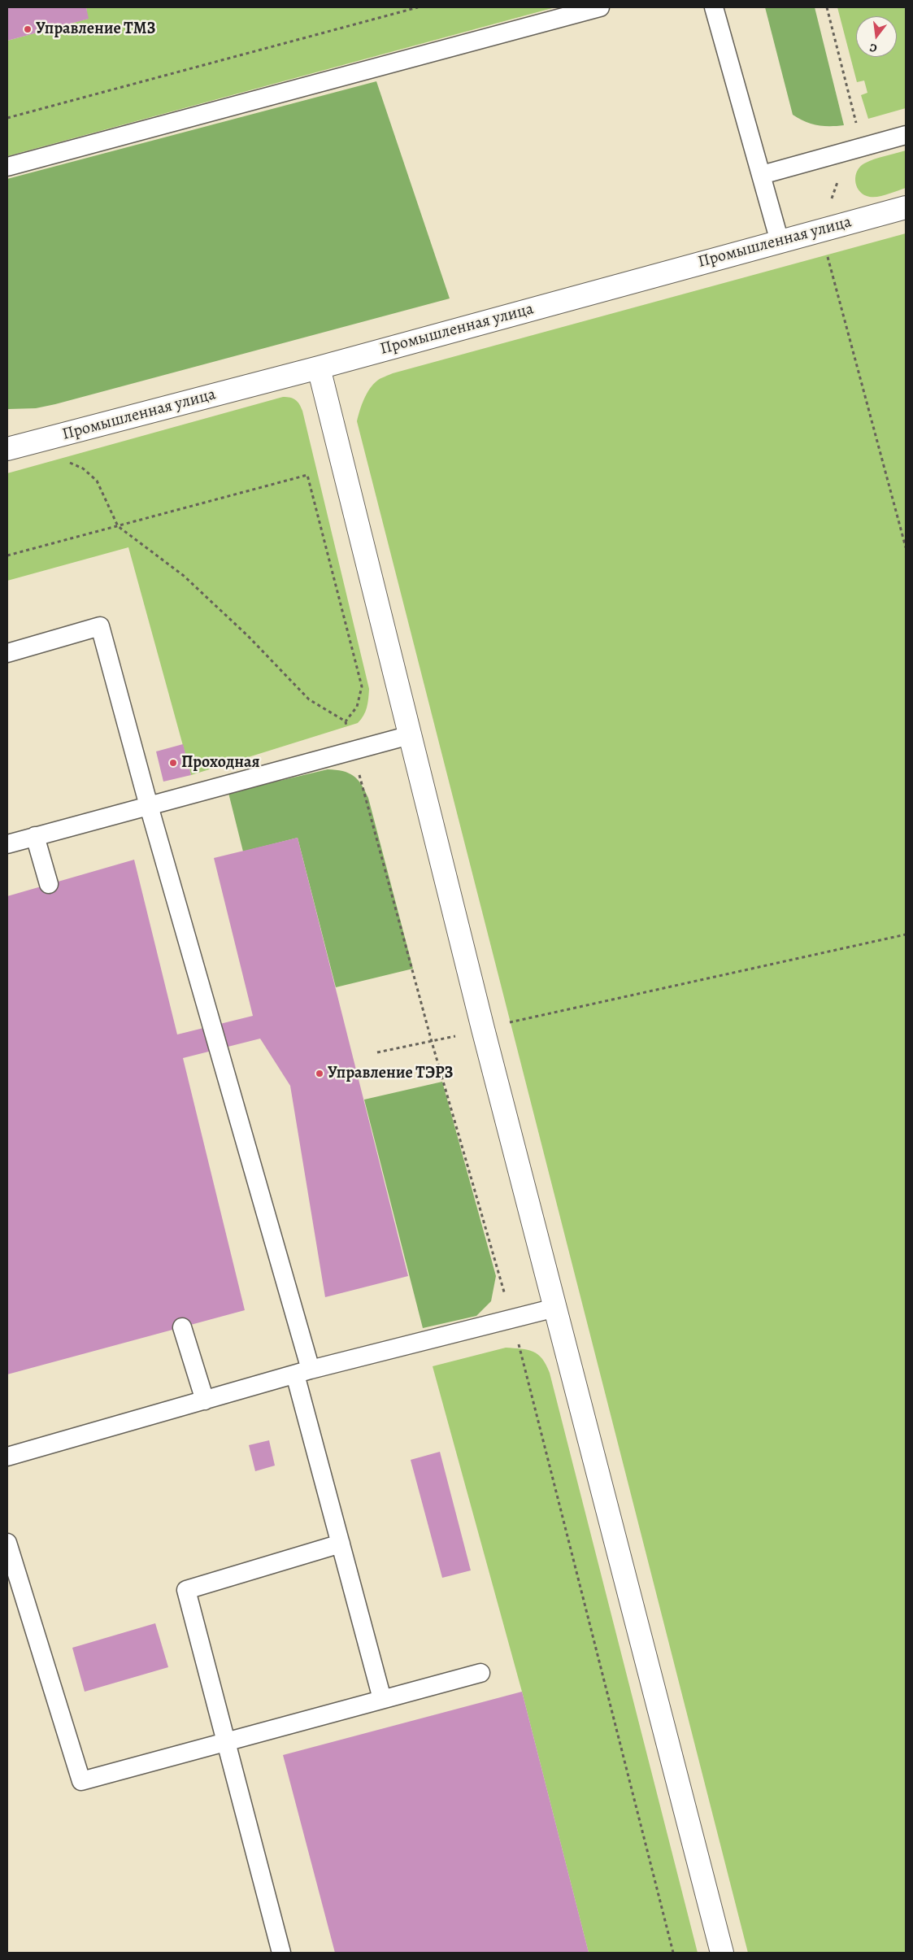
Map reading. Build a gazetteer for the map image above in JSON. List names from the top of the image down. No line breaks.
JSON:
{"streets":{"street":["Промышленная улица"]},"places":["Управление ТМЗ","Проходная","Управление ТЭРЗ"],"north":"bottom"}
